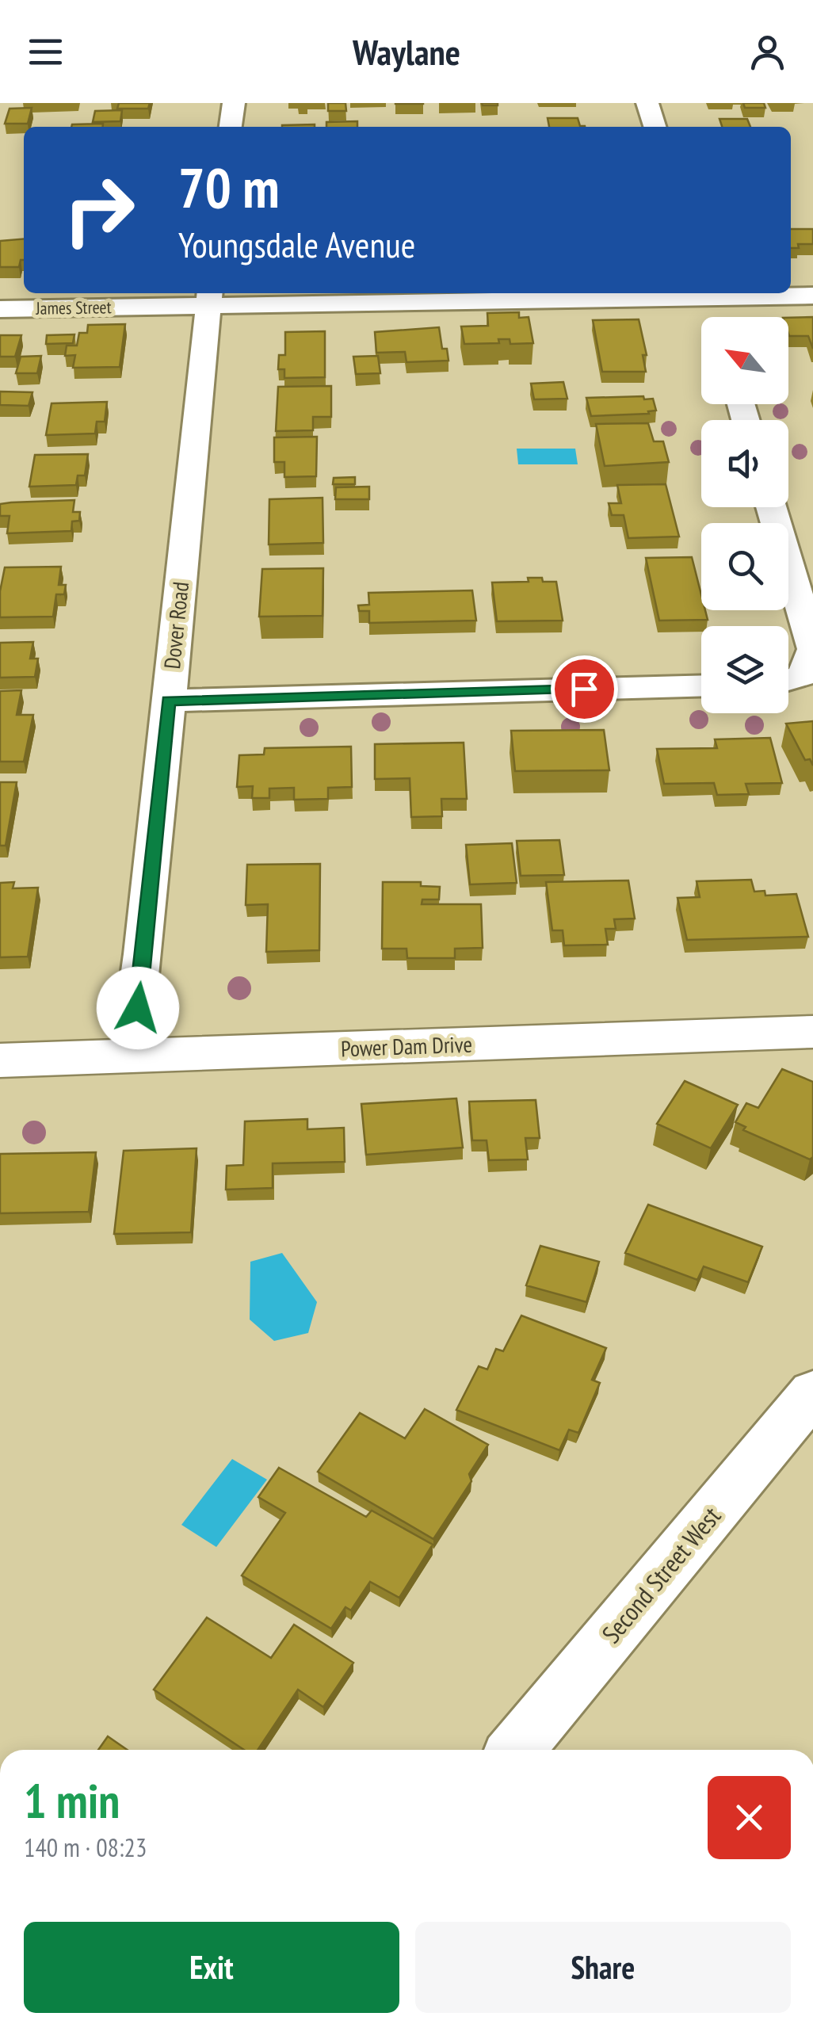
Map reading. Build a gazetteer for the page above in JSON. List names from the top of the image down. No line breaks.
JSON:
{"streets":{"main road":["Power Dam Drive"],"street":["James Street","Dover Road","Second Street West"]},"crossings":[["James Street","Dover Road"],["Dover Road","Power Dam Drive"]],"north":"top left","page":{"header":"Waylane","turn":["70 m","Youngsdale Avenue"],"heading":["1 min","140 m · 08:23"],"buttons":["Exit","Share"]}}
